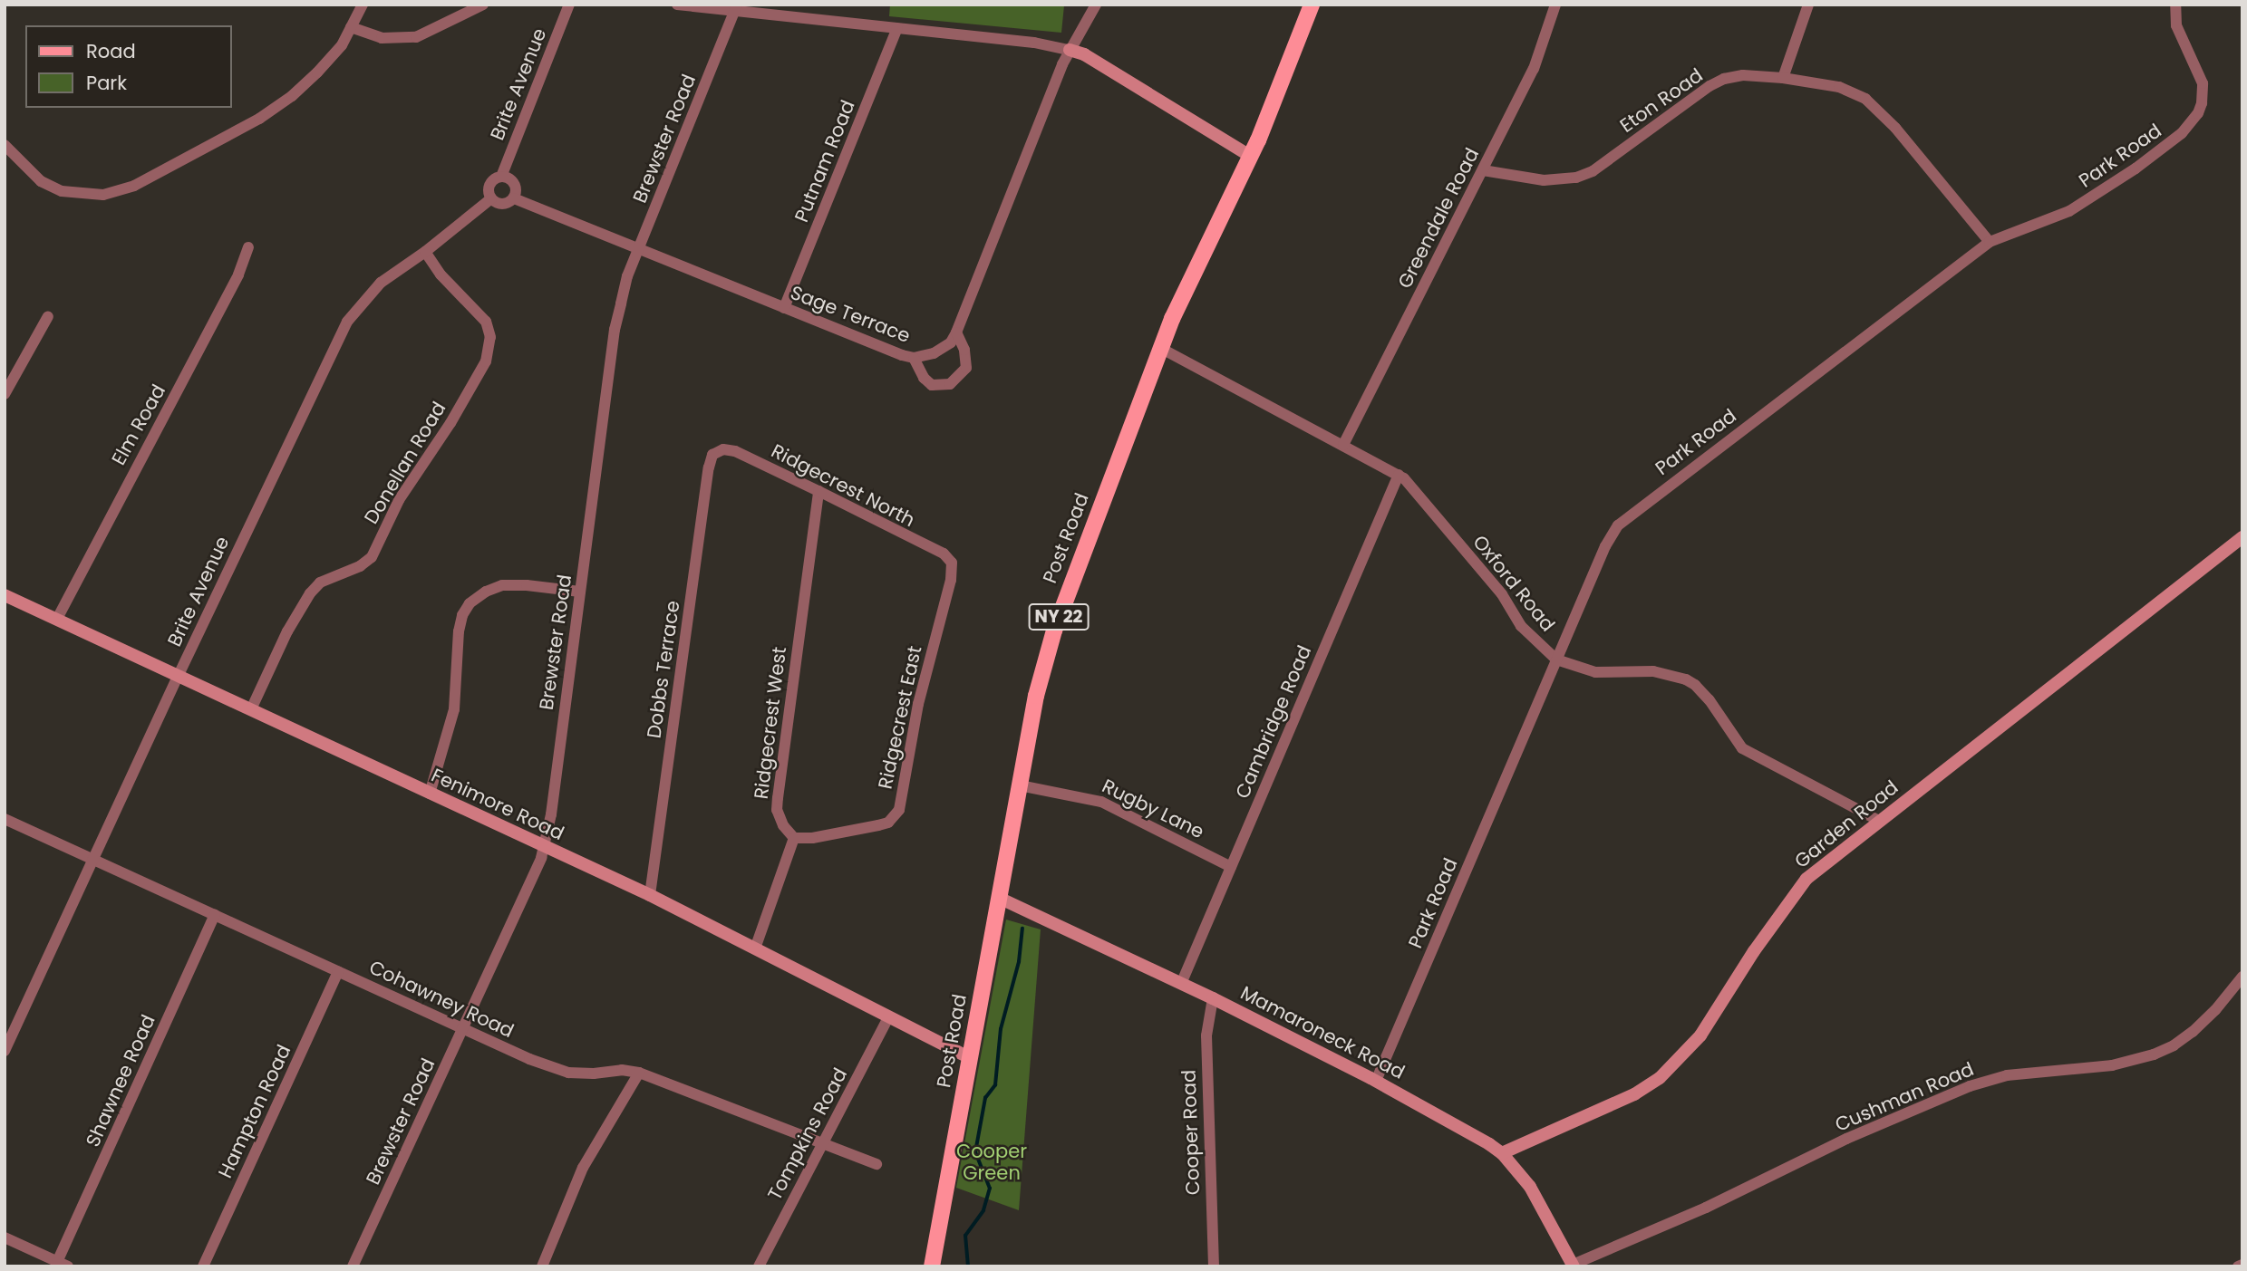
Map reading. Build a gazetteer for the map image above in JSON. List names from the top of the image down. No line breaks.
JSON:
{"streets":{"main road":["Post Road","NY 22"],"street":["Brite Avenue","Eton Road","Brewster Road","Park Road","Putnam Road","Greendale Road","Sage Terrace","Elm Road","Donellan Road","Ridgecrest North","Oxford Road","Dobbs Terrace","Ridgecrest East","Cambridge Road","Ridgecrest West","Fenimore Road","Rugby Lane","Garden Road","Cohawney Road","Mamaroneck Road","Shawnee Road","Cushman Road","Hampton Road","Cooper Road","Tompkins Road"]},"crossings":[["Brite Avenue","Sage Terrace"],["Brite Avenue","Donellan Road"],["Brite Avenue","Fenimore Road"],["Brite Avenue","Cohawney Road"],["Eton Road","Park Road"],["Eton Road","Greendale Road"],["Brewster Road","Sage Terrace"],["Brewster Road","Fenimore Road"],["Brewster Road","Cohawney Road"],["Park Road","Oxford Road"],["Park Road","Mamaroneck Road"],["Putnam Road","Sage Terrace"],["Greendale Road","Oxford Road"],["Elm Road","Fenimore Road"],["Donellan Road","Fenimore Road"],["Ridgecrest North","Dobbs Terrace"],["Ridgecrest North","Ridgecrest East"],["Ridgecrest North","Ridgecrest West"],["Post Road","Oxford Road"],["Post Road","Fenimore Road"],["Post Road","Rugby Lane"],["Post Road","Mamaroneck Road"],["Oxford Road","Cambridge Road"],["Oxford Road","Garden Road"],["Dobbs Terrace","Fenimore Road"],["Ridgecrest East","Ridgecrest West"],["Cambridge Road","Rugby Lane"],["Cambridge Road","Mamaroneck Road"],["Fenimore Road","Tompkins Road"],["Garden Road","Mamaroneck Road"],["Cohawney Road","Shawnee Road"],["Cohawney Road","Hampton Road"],["Cohawney Road","Tompkins Road"],["Mamaroneck Road","Cushman Road"],["Mamaroneck Road","Cooper Road"]],"parks":["Cooper Green"],"legend":["Road","Park"]}
